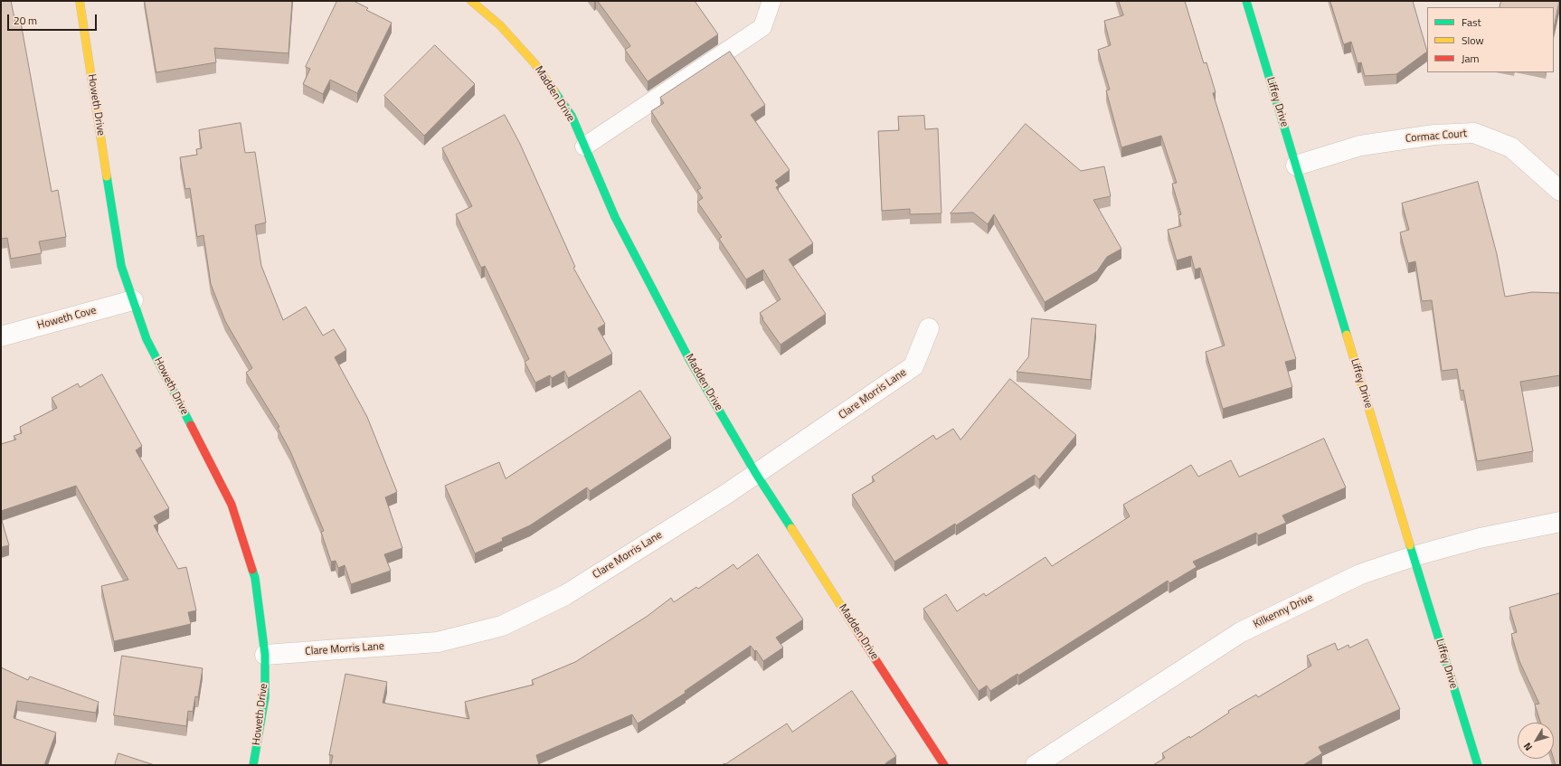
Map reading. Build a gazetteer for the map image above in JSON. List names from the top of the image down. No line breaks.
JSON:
{"streets":{"street":["Madden Drive","Liffey Drive","Howeth Drive","Cormac Court","Howeth Cove","Clare Morris Lane","Kilkenny Drive"]},"crossings":[["Madden Drive","Clare Morris Lane"],["Liffey Drive","Cormac Court"],["Liffey Drive","Kilkenny Drive"],["Howeth Drive","Howeth Cove"],["Howeth Drive","Clare Morris Lane"]],"legend":["Fast","Slow","Jam"],"scale_bar":"20 m","north":"bottom left"}
